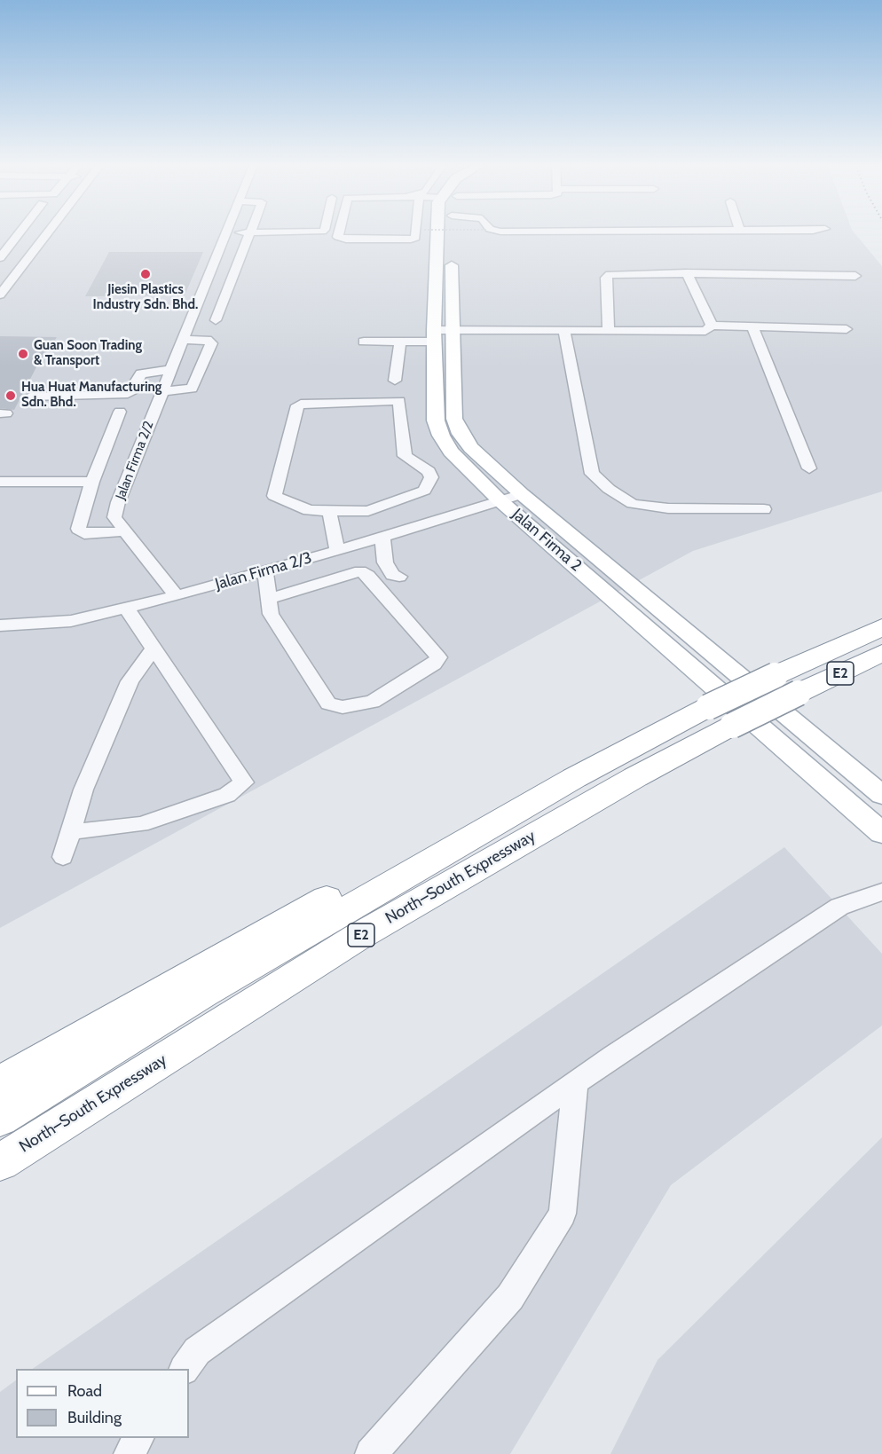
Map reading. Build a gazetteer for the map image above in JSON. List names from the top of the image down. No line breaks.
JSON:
{"streets":{"highway":["E2","North–South Expressway"],"main road":["Jalan Firma 2"],"street":["Jalan Firma 2/2","Jalan Firma 2/3"]},"crossings":[["Jalan Firma 2/2","Jalan Firma 2/3"],["Jalan Firma 2","Jalan Firma 2/3"]],"places":["Jiesin Plastics Industry Sdn. Bhd.","Guan Soon Trading & Transport","Hua Huat Manufacturing Sdn. Bhd."],"legend":["Road","Building"]}
